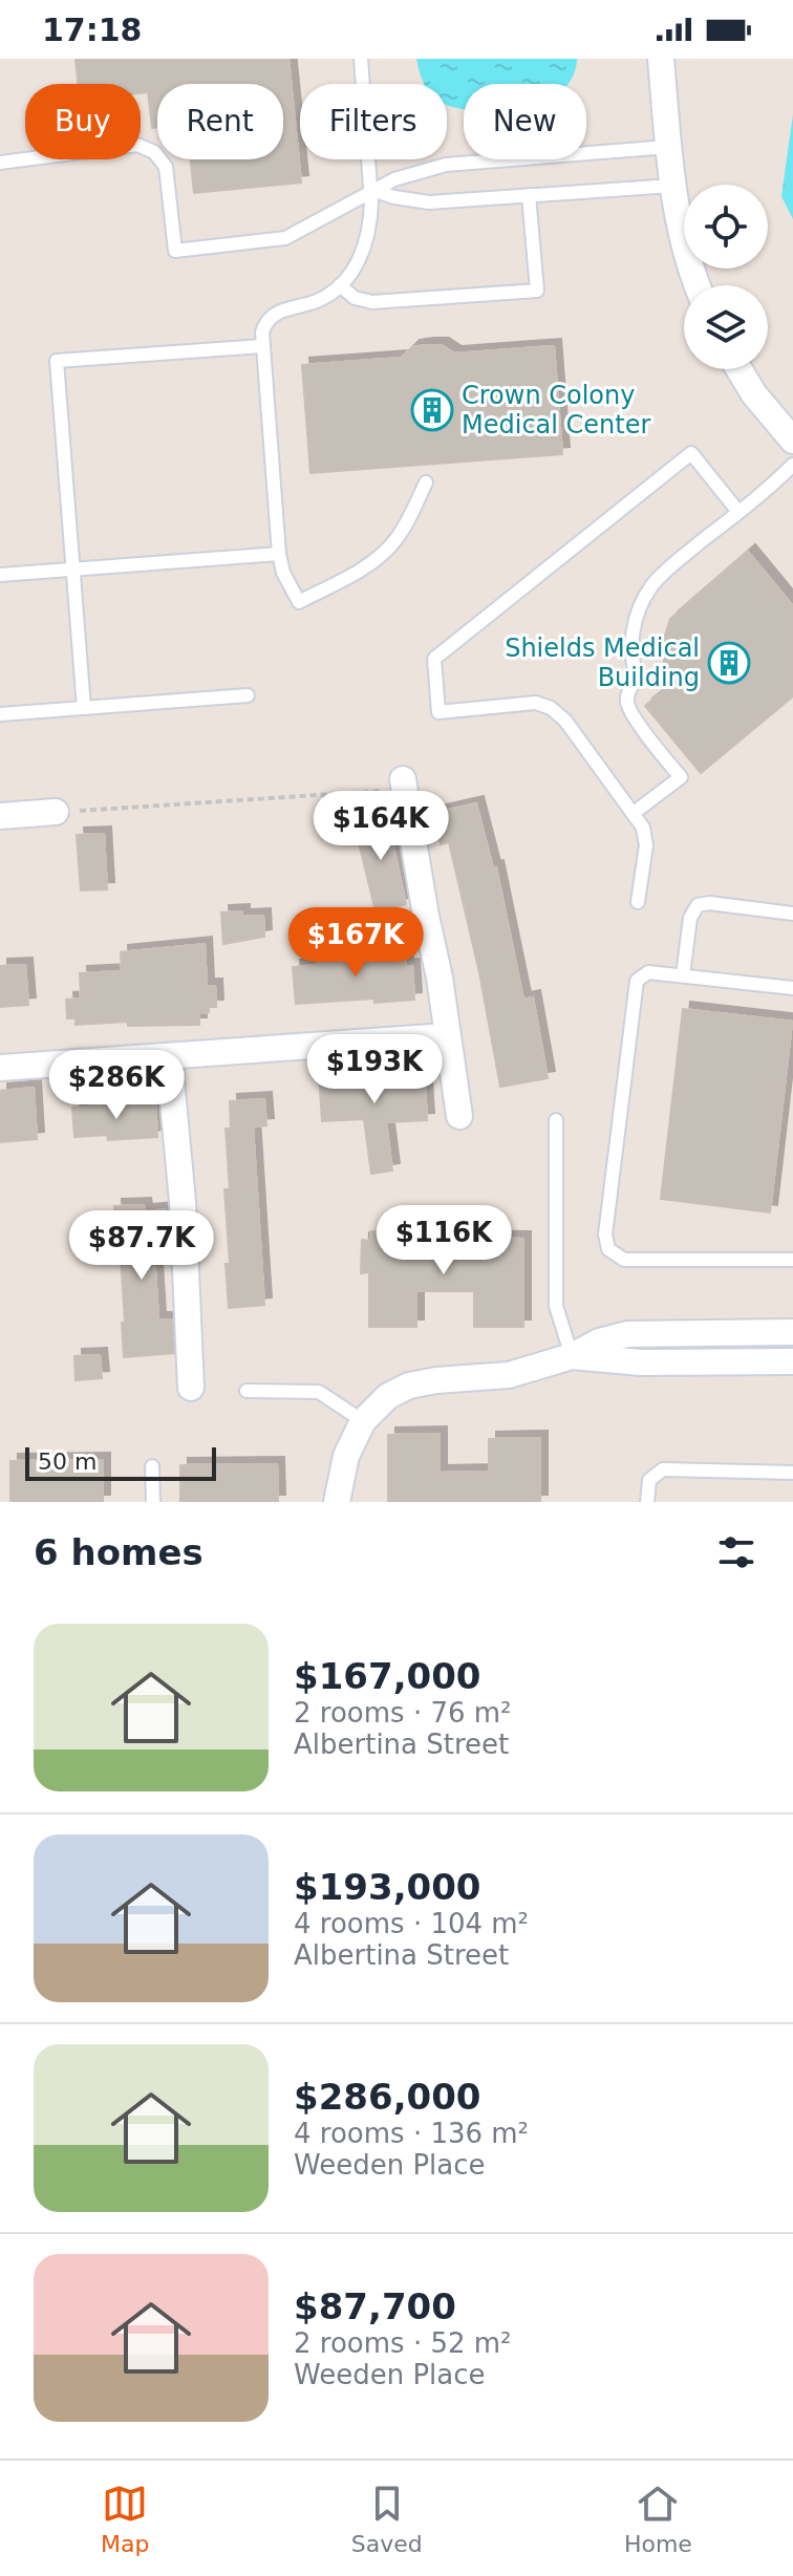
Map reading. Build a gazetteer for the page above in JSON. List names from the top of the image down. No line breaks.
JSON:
{"places":{"building":["Crown Colony Medical Center","Shields Medical Building"]},"scale_bar":"50 m","page":{"status":"17:18","chip":["Buy","Rent","Filters","New"],"price":["$164K","$167K","$193K","$286K","$116K","$87.7K"],"scale":"50 m","heading":"6 homes","list":[{"name":"$167,000","note":"2 rooms · 76 m² · Albertina Street"},{"name":"$193,000","note":"4 rooms · 104 m² · Albertina Street"},{"name":"$286,000","note":"4 rooms · 136 m² · Weeden Place"},{"name":"$87,700","note":"2 rooms · 52 m² · Weeden Place"}],"tabs":["Map","Saved","Home"]}}
